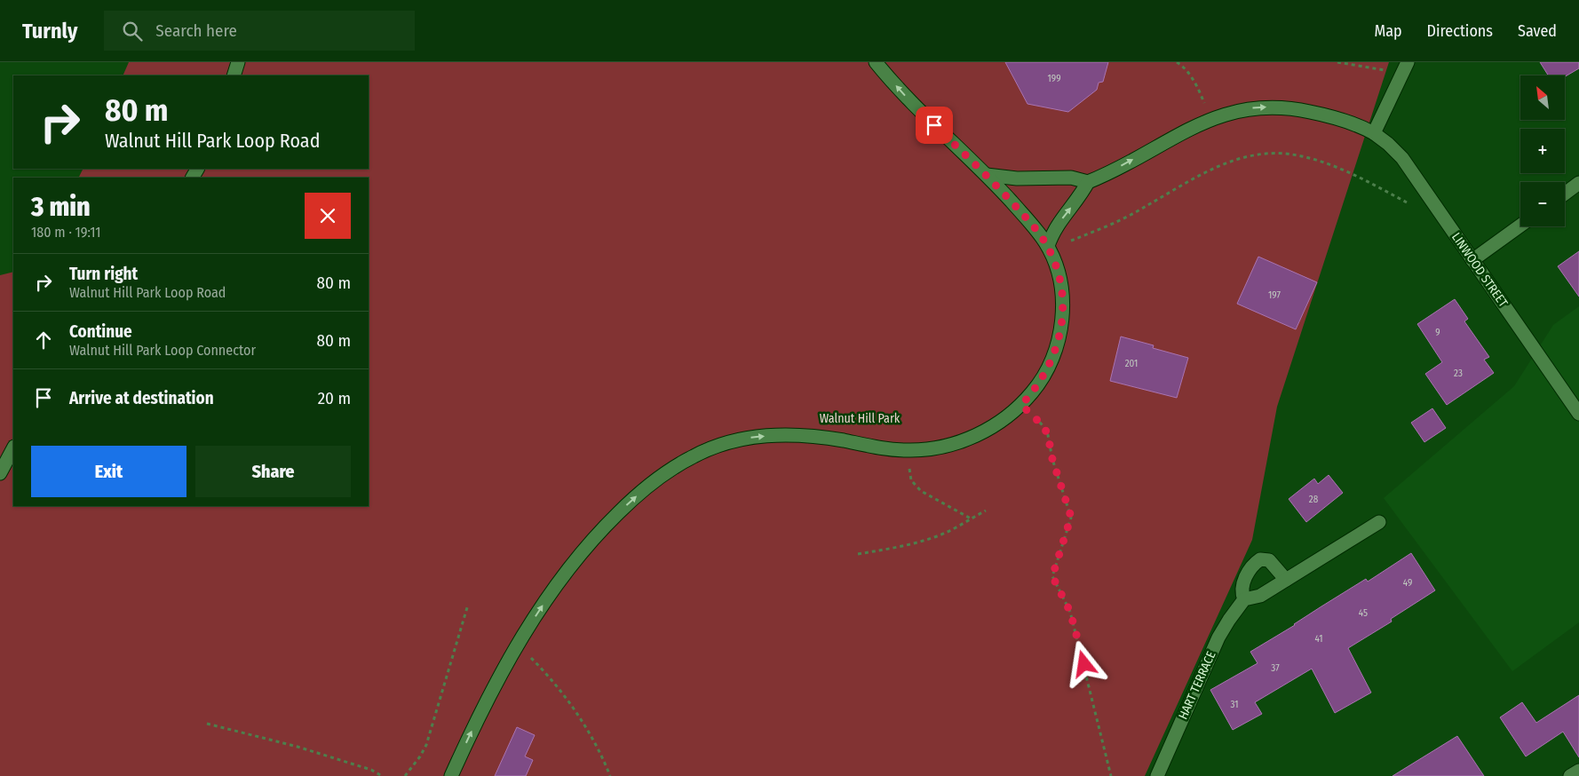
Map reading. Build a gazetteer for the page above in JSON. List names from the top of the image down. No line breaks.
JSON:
{"streets":{"street":["LINWOOD STREET","HART TERRACE"]},"one_way":["LINWOOD STREET"],"parks":["Walnut Hill Park"],"house_numbers":["199","197","9","201","23","28","49","45","41","37","31"],"north":"top left","page":{"header":"Turnly","search":"Search here","nav":["Map","Directions","Saved"],"map_buttons":["+","−"],"turn":["80 m","Walnut Hill Park Loop Road"],"heading":["3 min","180 m · 19:11"],"list":[{"name":"Turn right","note":"Walnut Hill Park Loop Road","value":"80 m"},{"name":"Continue","note":"Walnut Hill Park Loop Connector","value":"80 m"},{"name":"Arrive at destination","value":"20 m"}],"buttons":["Exit","Share"]}}
